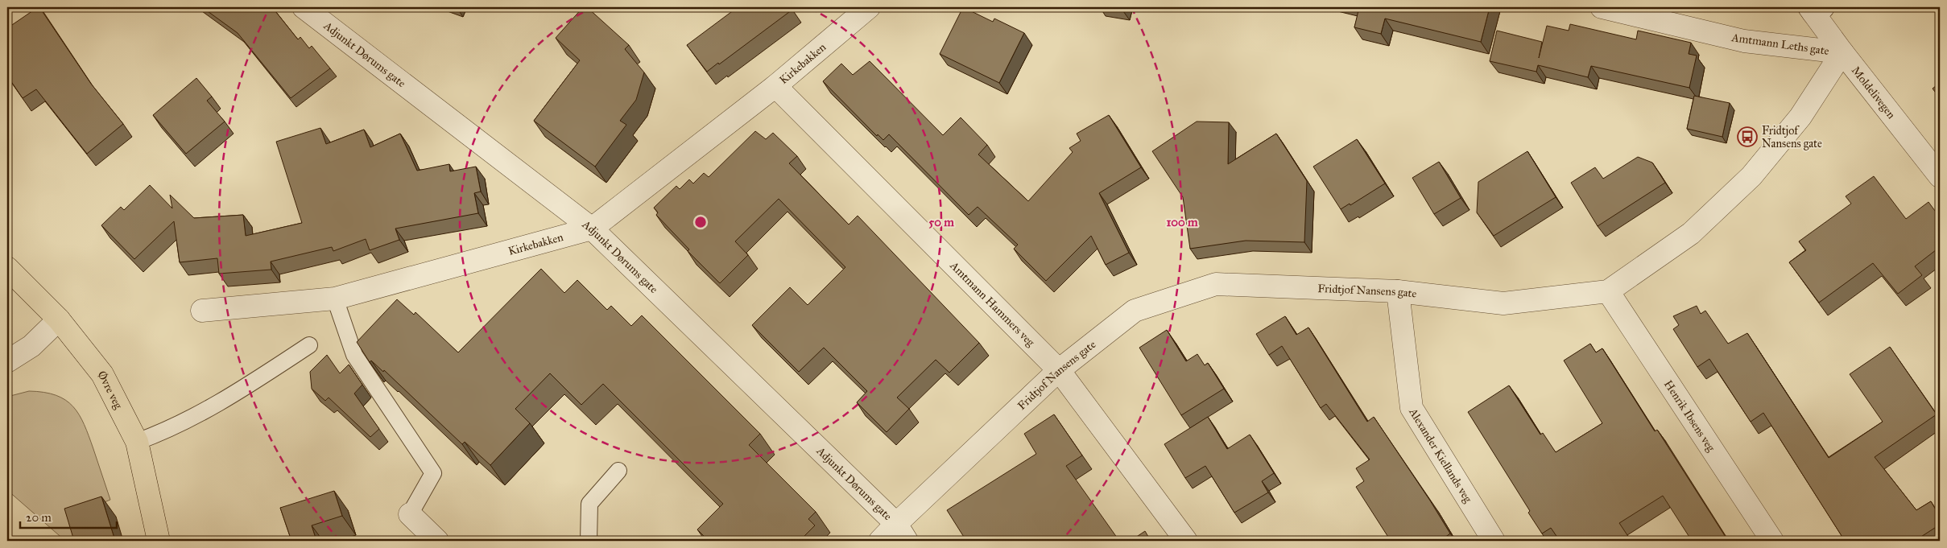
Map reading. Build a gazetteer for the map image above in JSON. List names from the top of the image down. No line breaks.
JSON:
{"streets":{"main road":["Øvre veg"],"street":["Amtmann Leths gate","Adjunkt Dørums gate","Kirkebakken","Moldelivegen","Fridtjof Nansens gate","Amtmann Hammers veg","Henrik Ibsens veg","Alexander Kiellands veg"]},"crossings":[["Amtmann Leths gate","Moldelivegen"],["Amtmann Leths gate","Fridtjof Nansens gate"],["Adjunkt Dørums gate","Kirkebakken"],["Adjunkt Dørums gate","Fridtjof Nansens gate"],["Kirkebakken","Amtmann Hammers veg"],["Moldelivegen","Fridtjof Nansens gate"],["Fridtjof Nansens gate","Amtmann Hammers veg"],["Fridtjof Nansens gate","Henrik Ibsens veg"],["Fridtjof Nansens gate","Alexander Kiellands veg"]],"places":{"bus stop":["Fridtjof Nansens gate"]},"scale_bar":"20 m","rings":["50 m","100 m"]}
